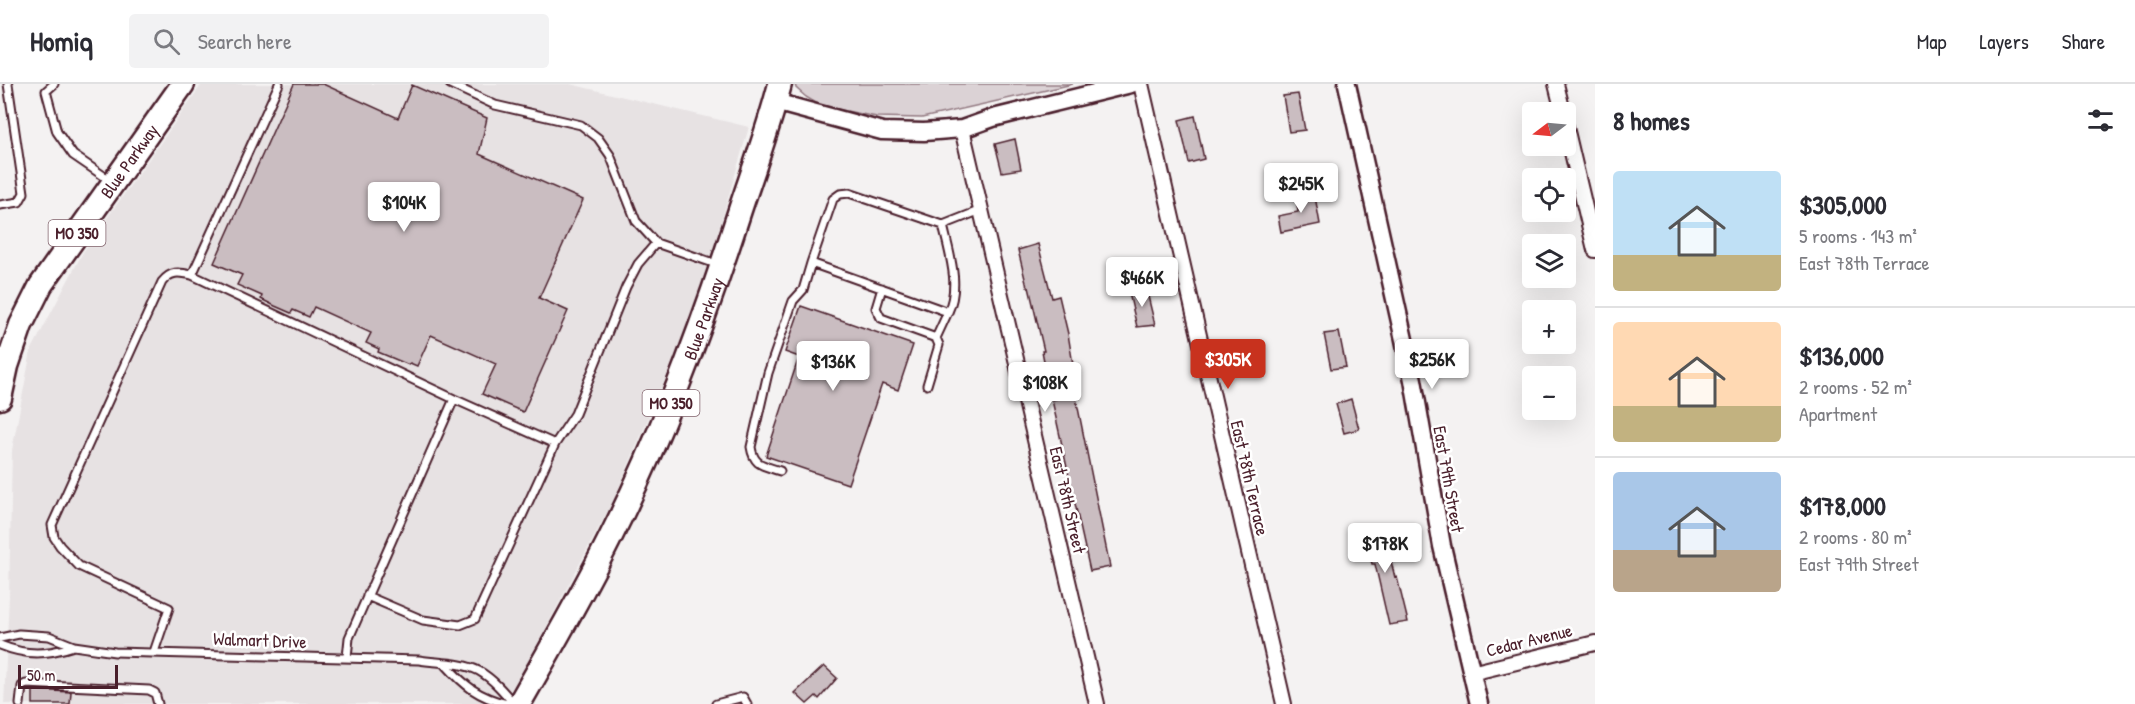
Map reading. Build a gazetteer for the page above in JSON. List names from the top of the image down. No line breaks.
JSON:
{"streets":{"highway":["Blue Parkway","MO 350"],"street":["East 78th Terrace","East 79th Street","East 78th Street","Cedar Avenue"],"lane":["Walmart Drive"]},"crossings":[["Blue Parkway","Walmart Drive"],["East 79th Street","Cedar Avenue"]],"scale_bar":"50 m","north":"left","page":{"header":"Homiq","search":"Search here","nav":["Map","Layers","Share"],"heading":"8 homes","map_buttons":["+","−"],"list":[{"name":"$305,000","note":"5 rooms · 143 m² · East 78th Terrace"},{"name":"$136,000","note":"2 rooms · 52 m² · Apartment"},{"name":"$178,000","note":"2 rooms · 80 m² · East 79th Street"}],"price":["$245K","$104K","$466K","$305K","$256K","$136K","$108K","$178K"],"scale":"50 m"}}
